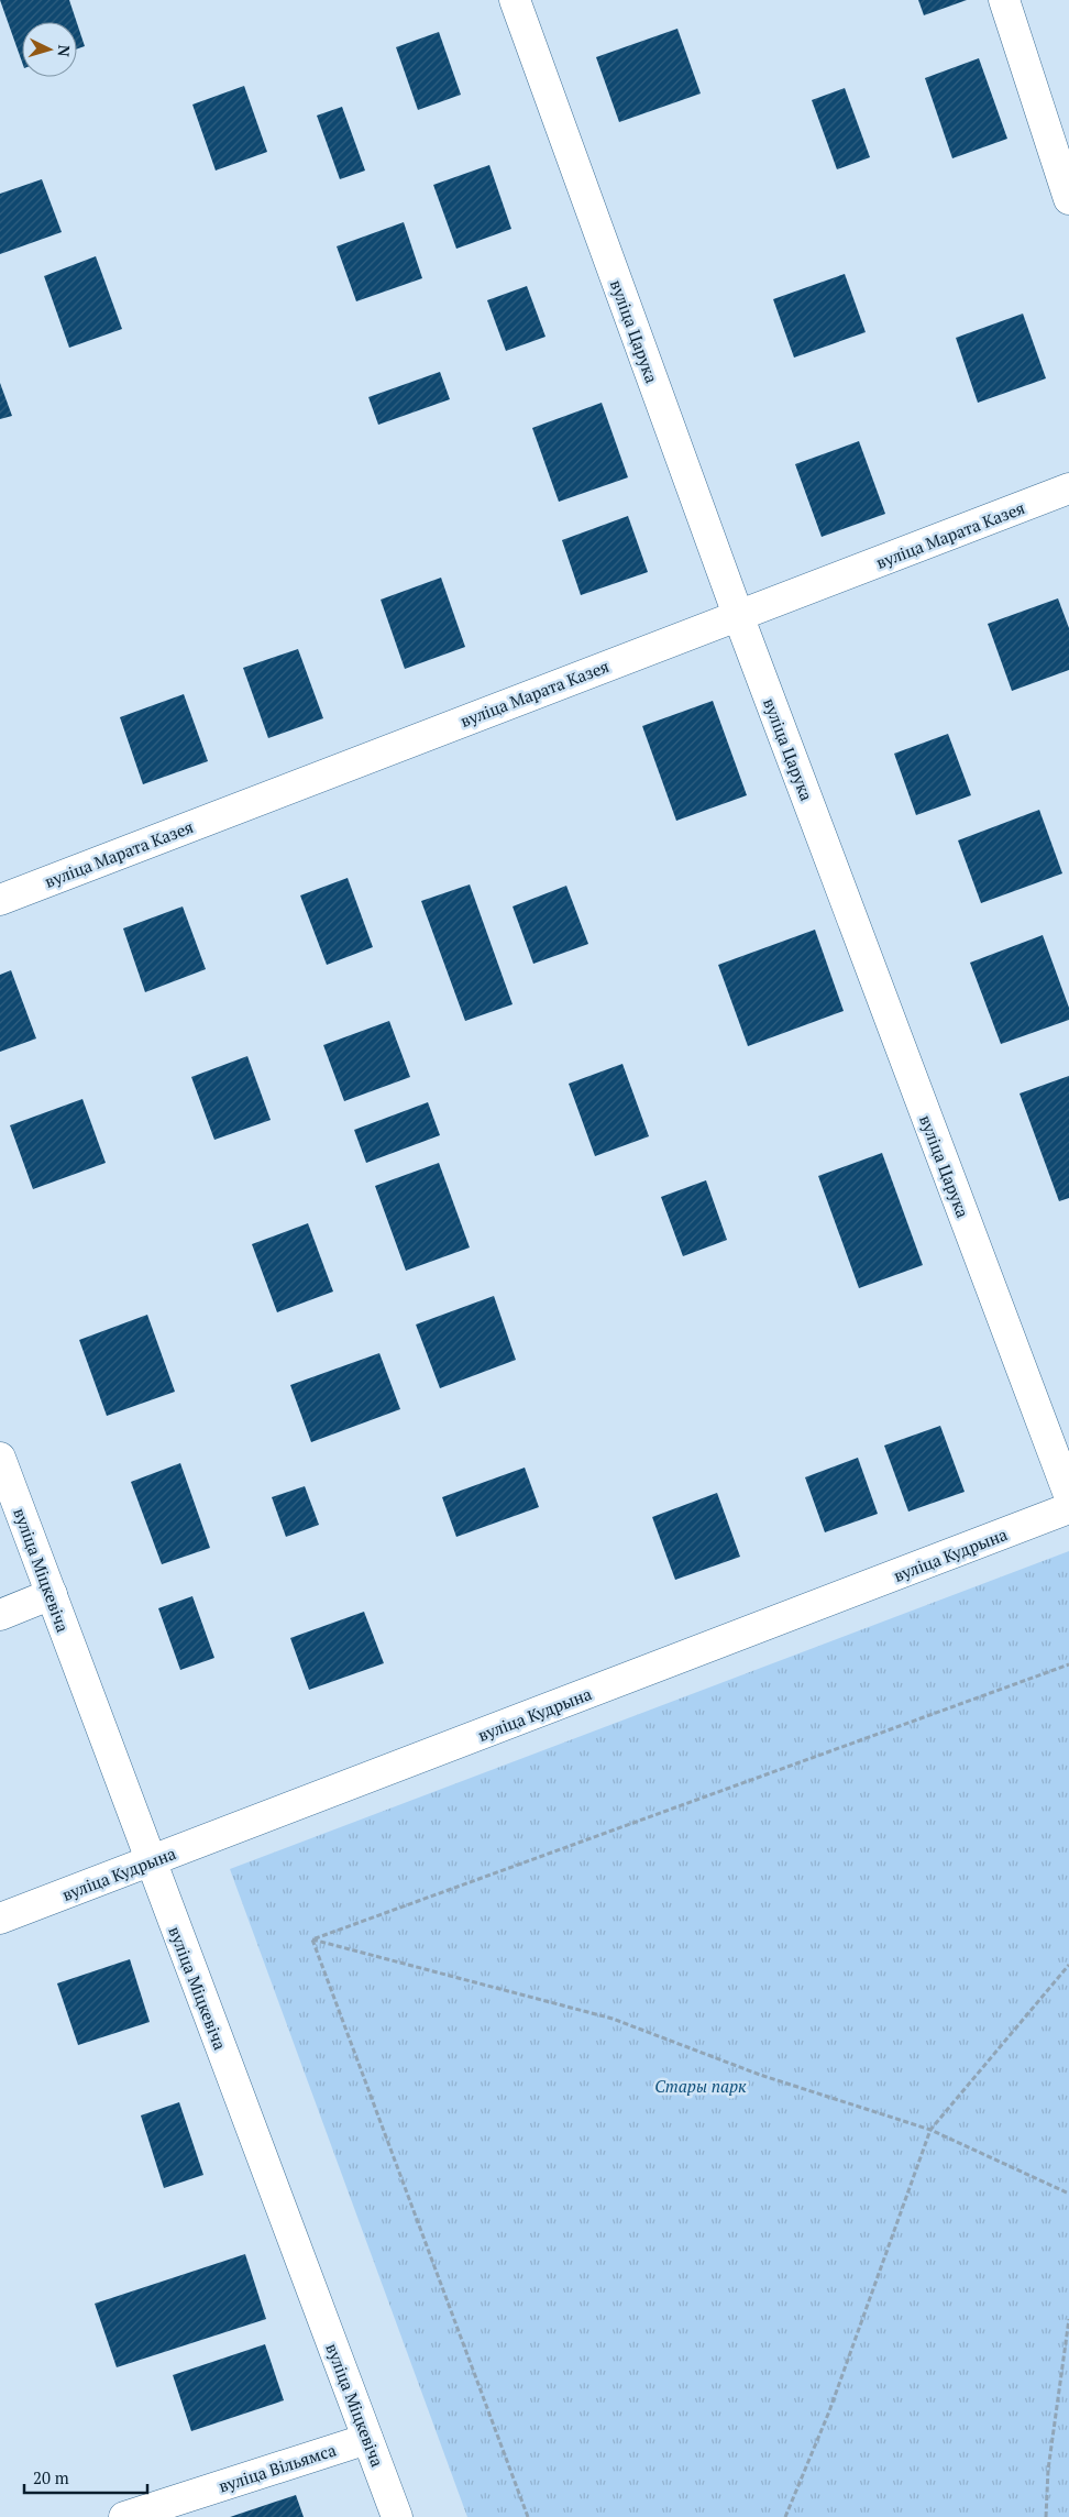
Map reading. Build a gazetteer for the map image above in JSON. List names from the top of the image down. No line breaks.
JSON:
{"streets":{"street":["вуліца Царука","вуліца Марата Казея","вуліца Кудрына","вуліца Міцкевіча","вуліца Вільямса"]},"crossings":[["вуліца Царука","вуліца Марата Казея"],["вуліца Кудрына","вуліца Міцкевіча"],["вуліца Міцкевіча","вуліца Вільямса"]],"parks":["Стары парк"],"scale_bar":"20 m","north":"right"}
